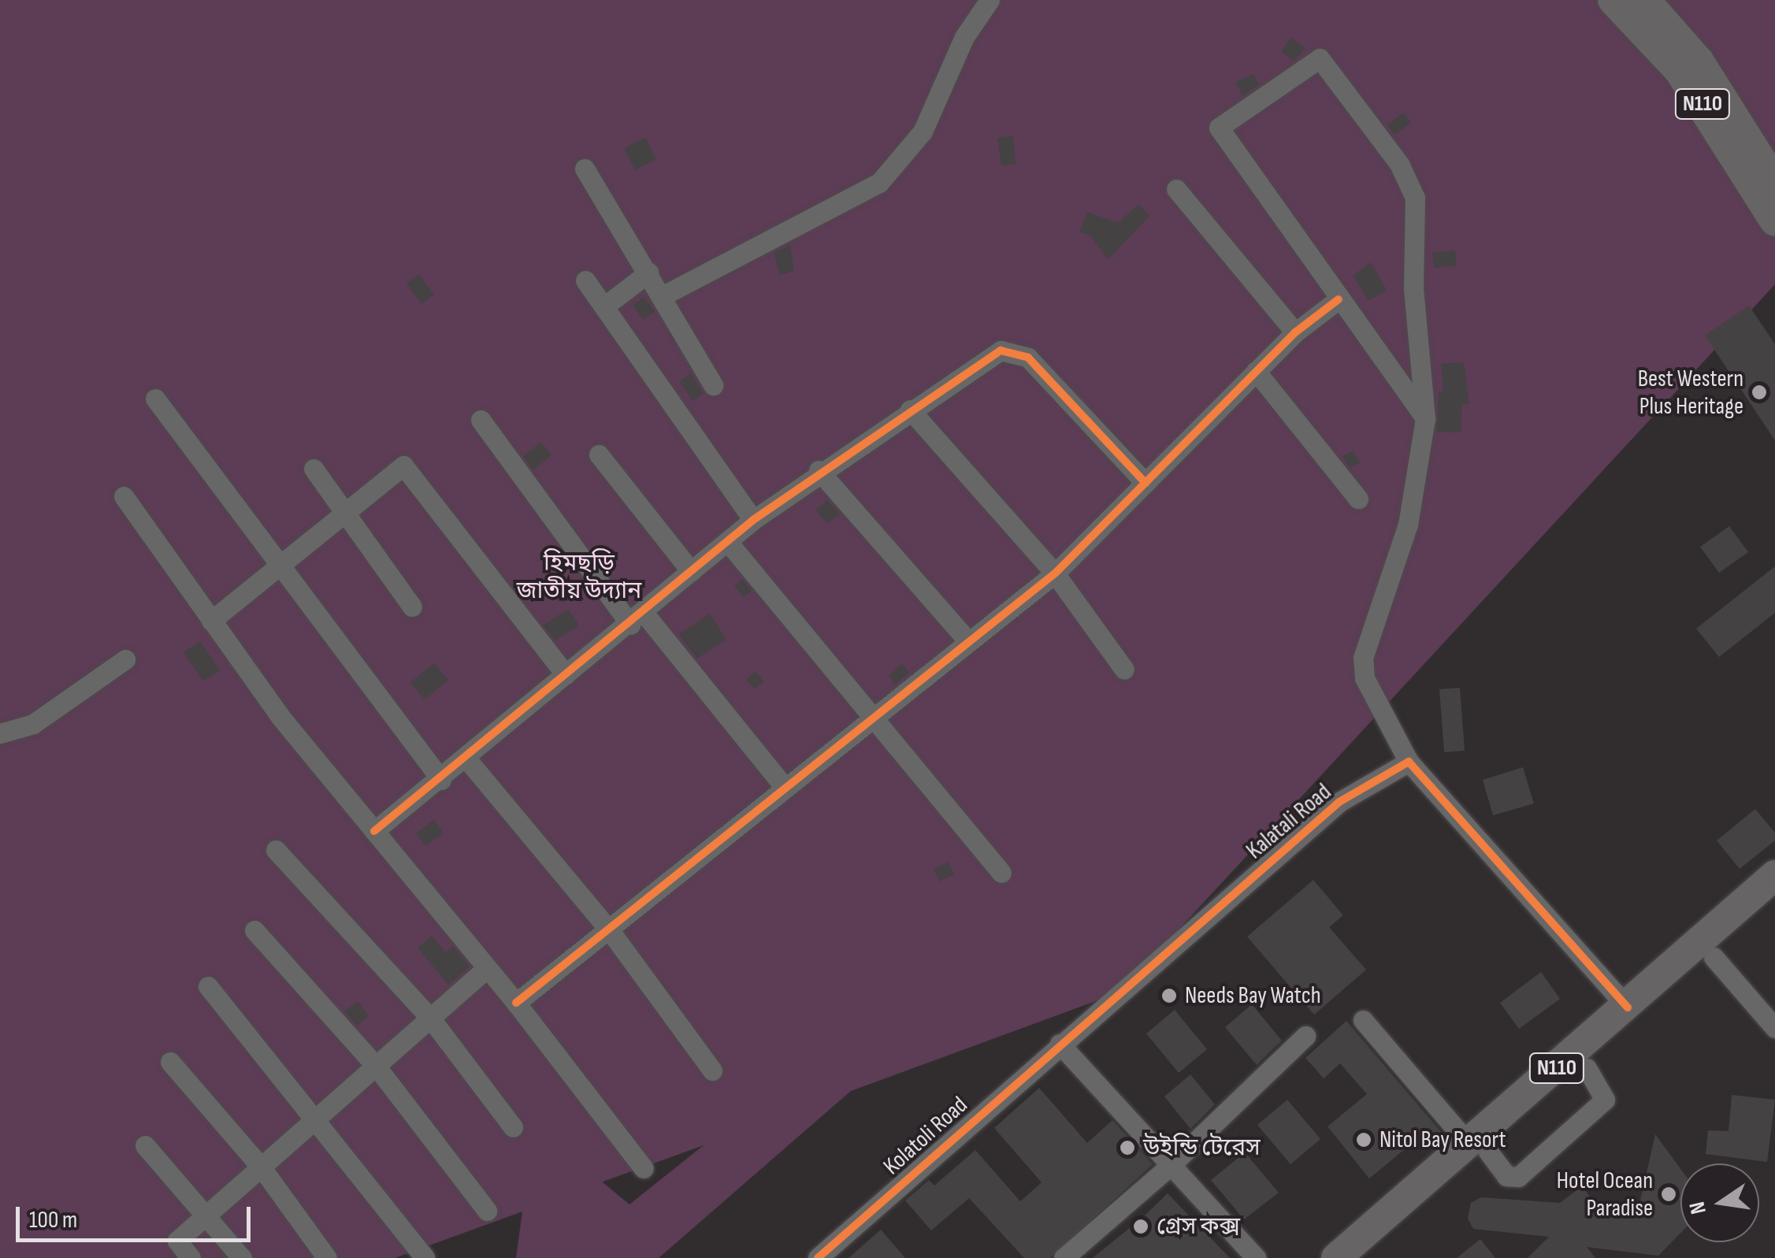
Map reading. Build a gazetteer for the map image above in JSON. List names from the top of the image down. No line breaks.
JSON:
{"streets":{"highway":["N110"],"street":["Kalatali Road","Kolatoli Road"]},"crossings":[["Kalatali Road","Kolatoli Road"]],"parks":["হিমছড়ি জাতীয় উদ্যান"],"places":["Best Western Plus Heritage","Needs Bay Watch","Nitol Bay Resort","উইন্ডি টেরেস","Hotel Ocean Paradise","গ্রেস কক্স"],"scale_bar":"100 m","north":"left"}
